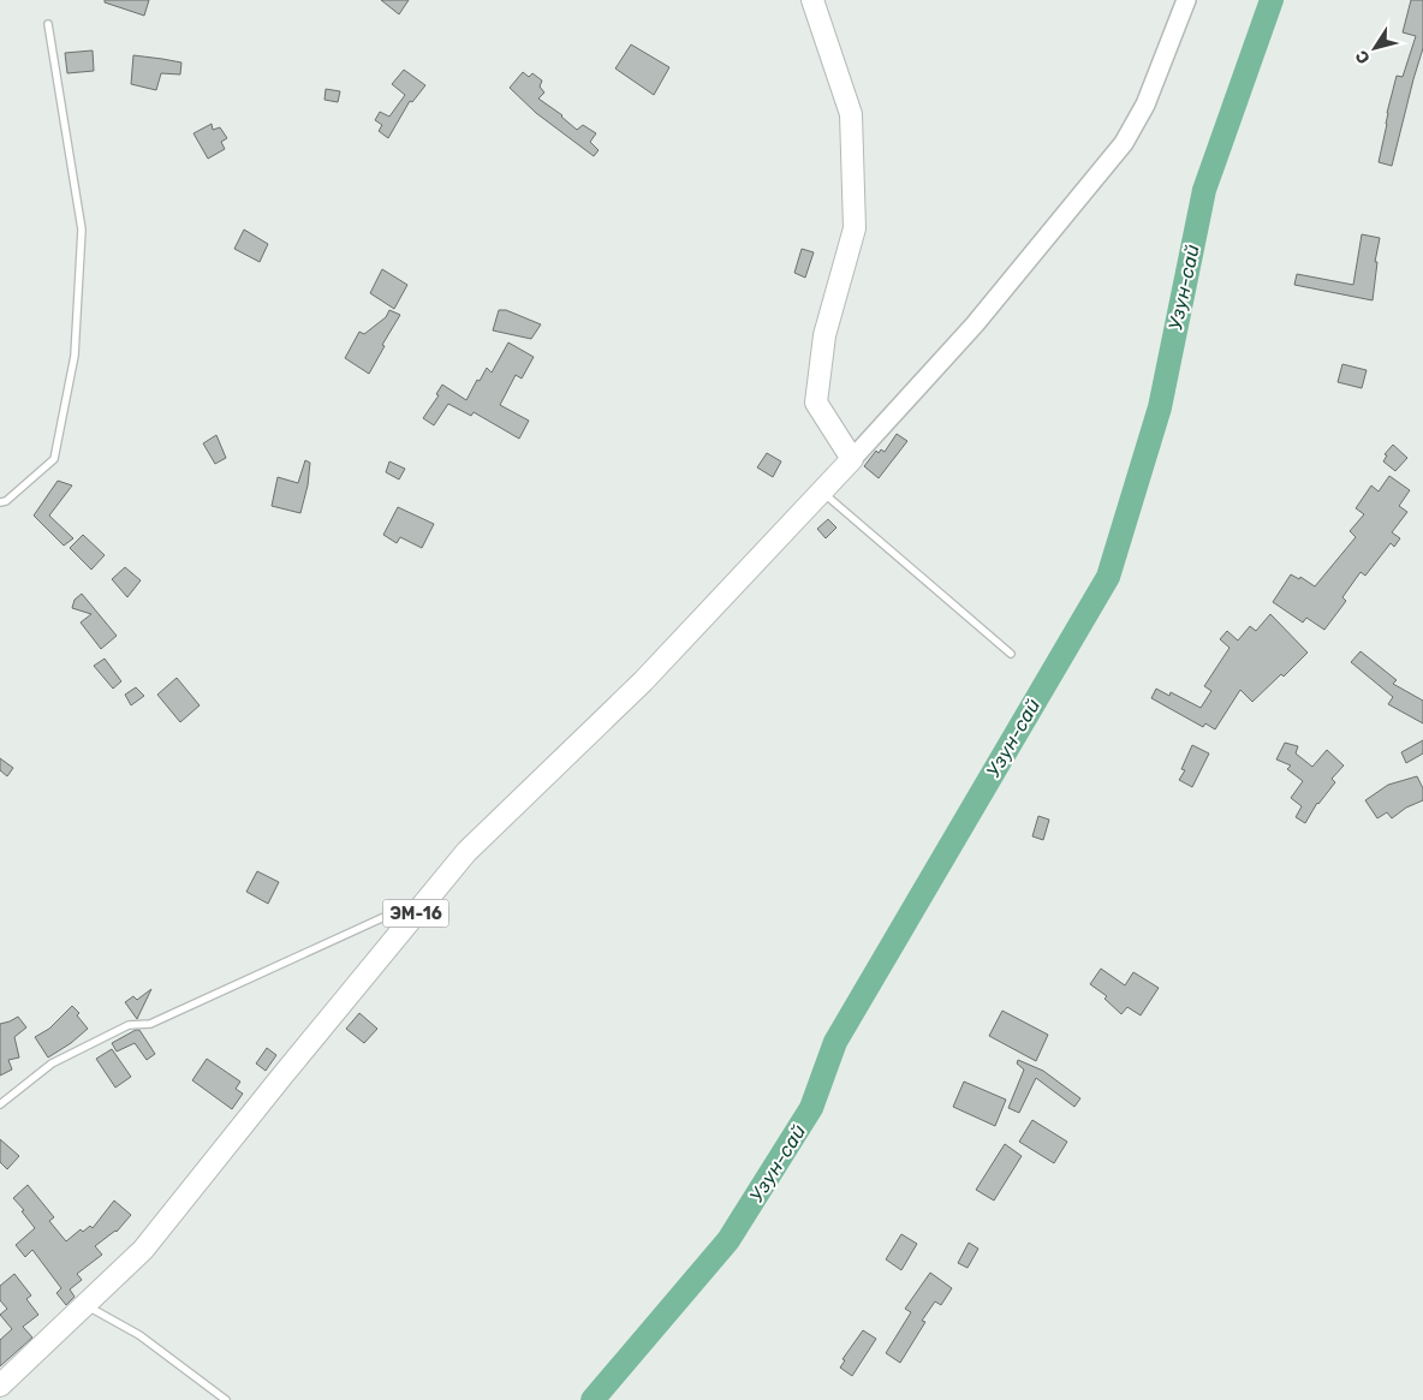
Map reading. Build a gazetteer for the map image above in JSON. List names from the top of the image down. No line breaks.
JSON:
{"streets":{"highway":["ЭМ-16"]},"water":["Узун-сай"],"north":"bottom left"}
